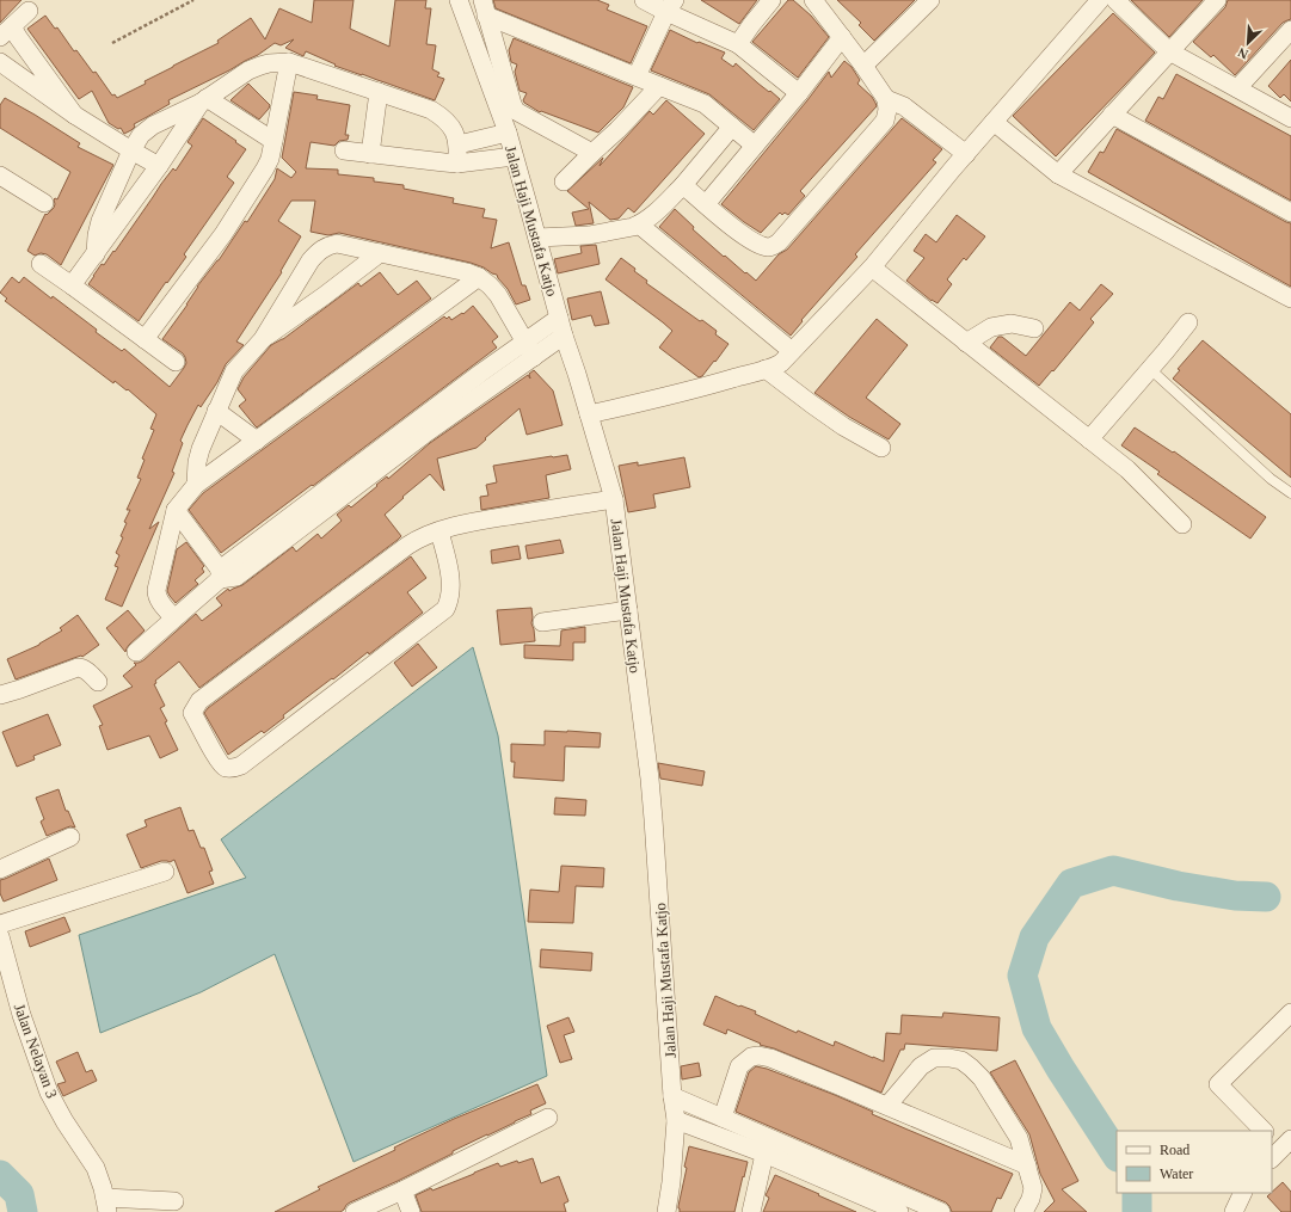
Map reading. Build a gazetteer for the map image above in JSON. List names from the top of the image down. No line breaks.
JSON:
{"streets":{"street":["Jalan Haji Mustafa Katjo","Jalan Nelayan 3"]},"legend":["Road","Water"],"north":"bottom left"}
